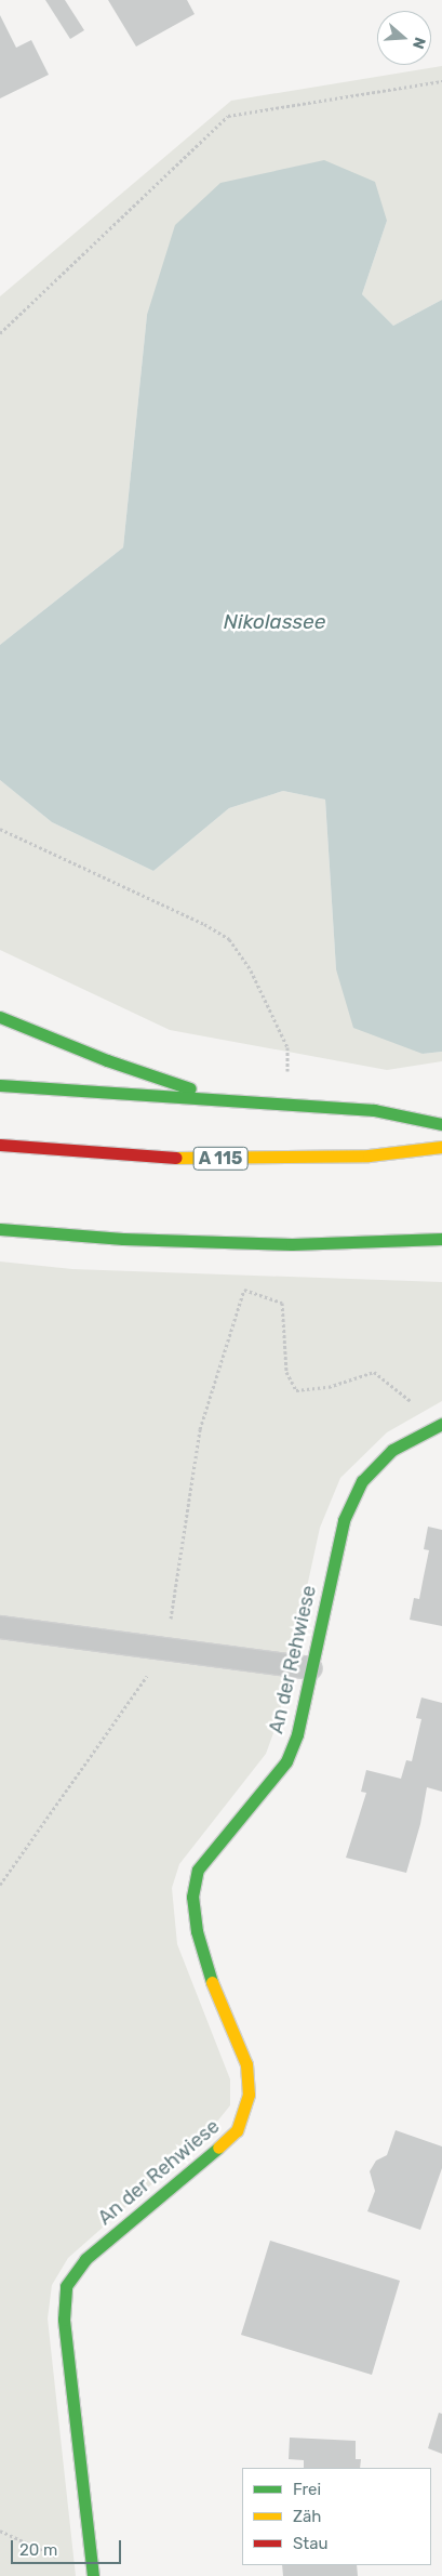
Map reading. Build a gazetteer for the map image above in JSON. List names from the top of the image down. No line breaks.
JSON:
{"streets":{"main road":["A 115","An der Rehwiese"]},"water":["Nikolassee"],"legend":["Frei","Zäh","Stau"],"scale_bar":"20 m","north":"right"}
